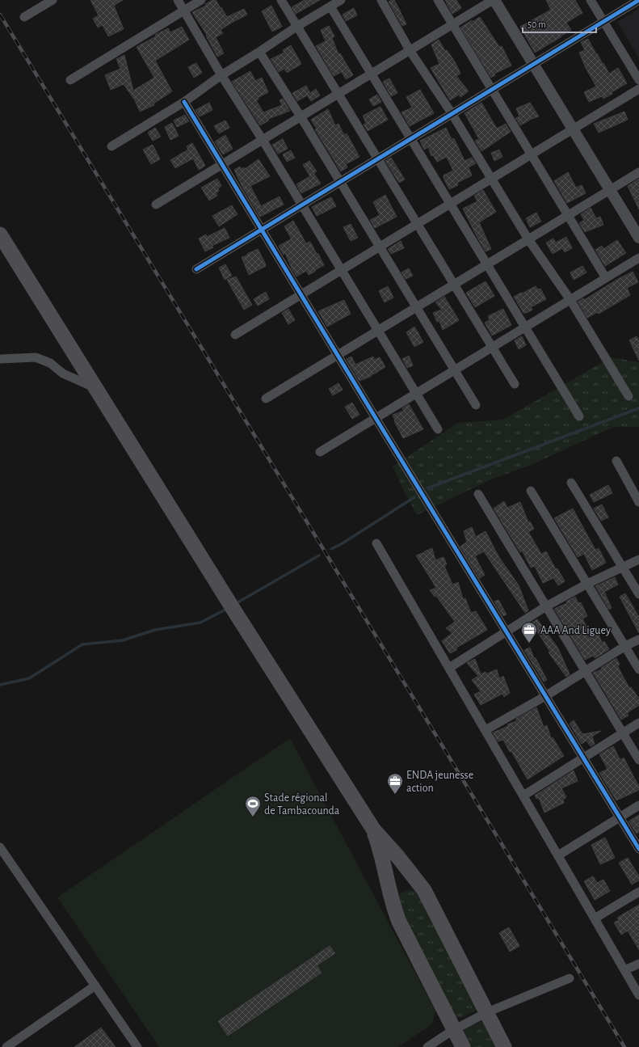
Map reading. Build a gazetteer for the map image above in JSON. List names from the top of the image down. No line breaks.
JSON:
{"places":{"office":["AAA And Liguey","ENDA jeunesse action"],"sports":["Stade régional de Tambacounda"]},"scale_bar":"50 m"}
